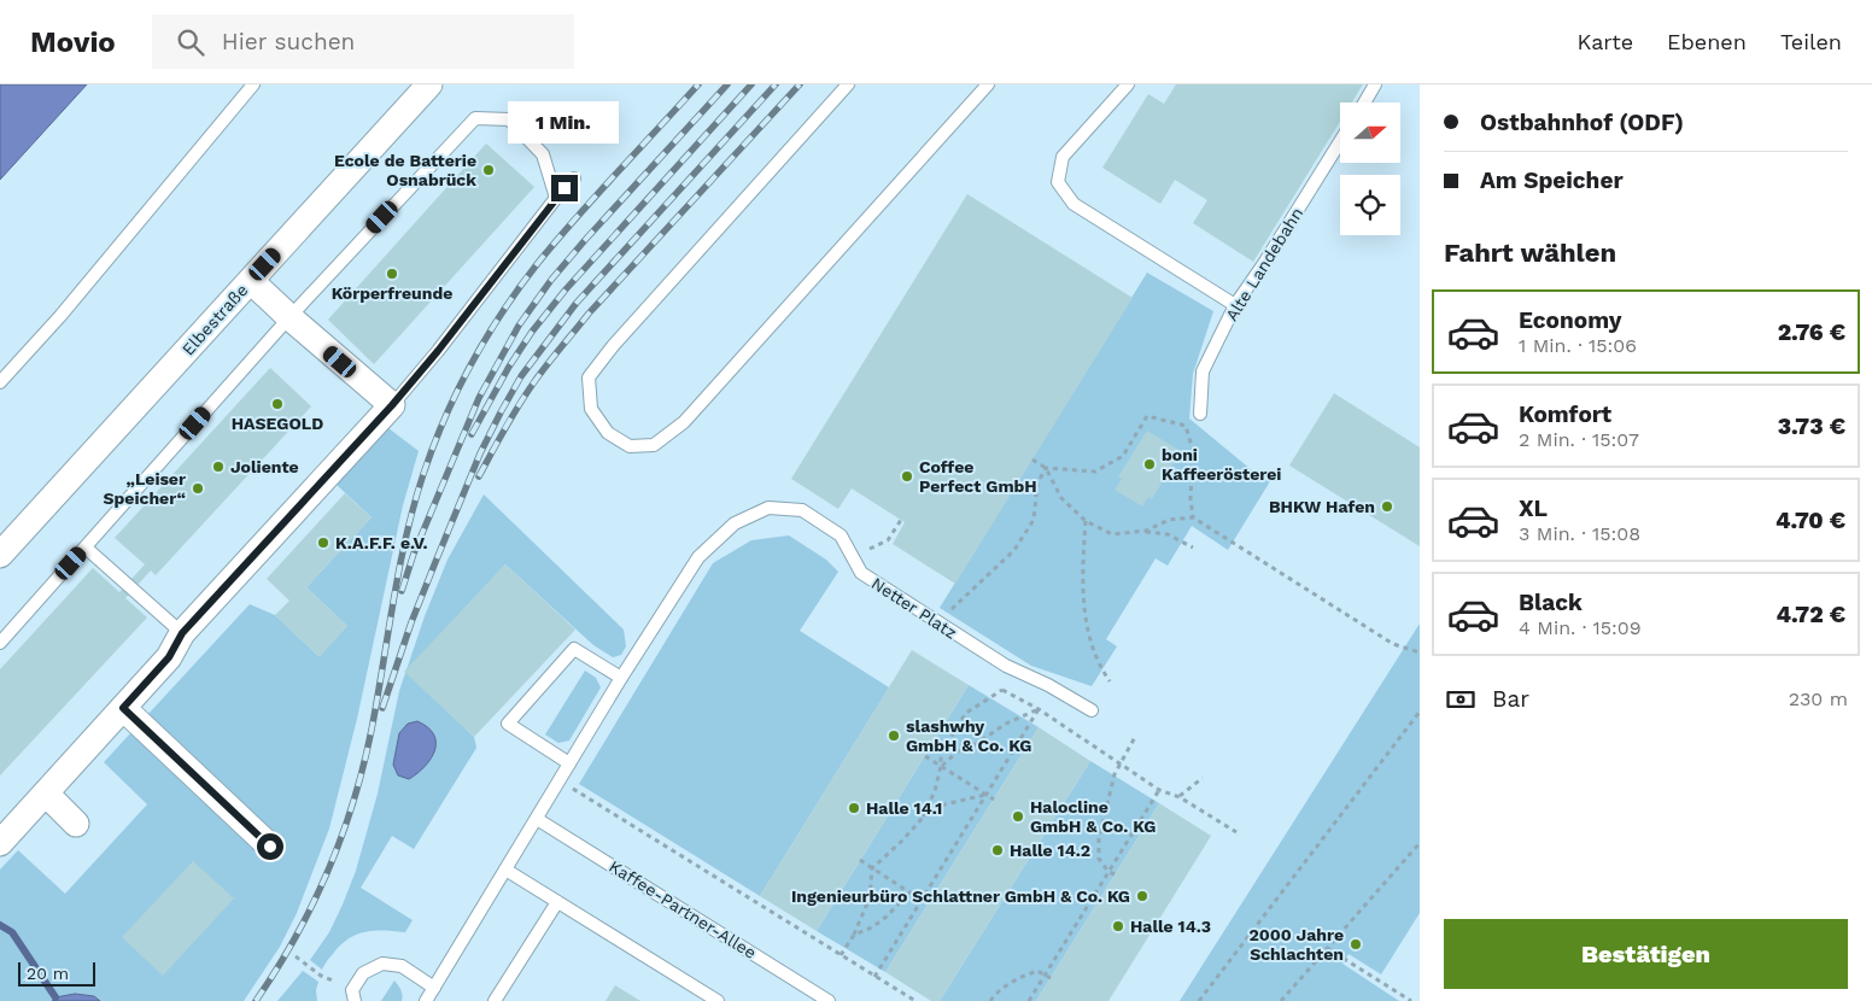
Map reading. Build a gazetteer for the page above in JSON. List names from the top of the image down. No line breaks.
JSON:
{"streets":{"street":["Elbestraße"],"lane":["Alte Landebahn","Netter Platz","Kaffee-Partner-Allee"]},"places":["Ecole de Batterie Osnabrück","Körperfreunde","HASEGOLD","boni Kaffeerösterei","Joliente","Coffee Perfect GmbH","„Leiser Speicher“","BHKW Hafen","K.A.F.F. e.V.","slashwhy GmbH & Co. KG","Halle 14.1","Halocline GmbH & Co. KG","Halle 14.2","Ingenieurbüro Schlattner GmbH & Co. KG","Halle 14.3","2000 Jahre Schlachten"],"scale_bar":"20 m","north":"right","page":{"header":"Movio","search":"Hier suchen","nav":["Karte","Ebenen","Teilen"],"banner":["Ostbahnhof (ODF)","Am Speicher"],"bubble":"1 Min.","heading":"Fahrt wählen","list":[{"name":"Economy","note":"1 Min. · 15:06","value":"2.76 €"},{"name":"Komfort","note":"2 Min. · 15:07","value":"3.73 €"},{"name":"XL","note":"3 Min. · 15:08","value":"4.70 €"},{"name":"Black","note":"4 Min. · 15:09","value":"4.72 €"}],"pay":["Bar","230 m"],"buttons":"Bestätigen","scale":"20 m"}}
